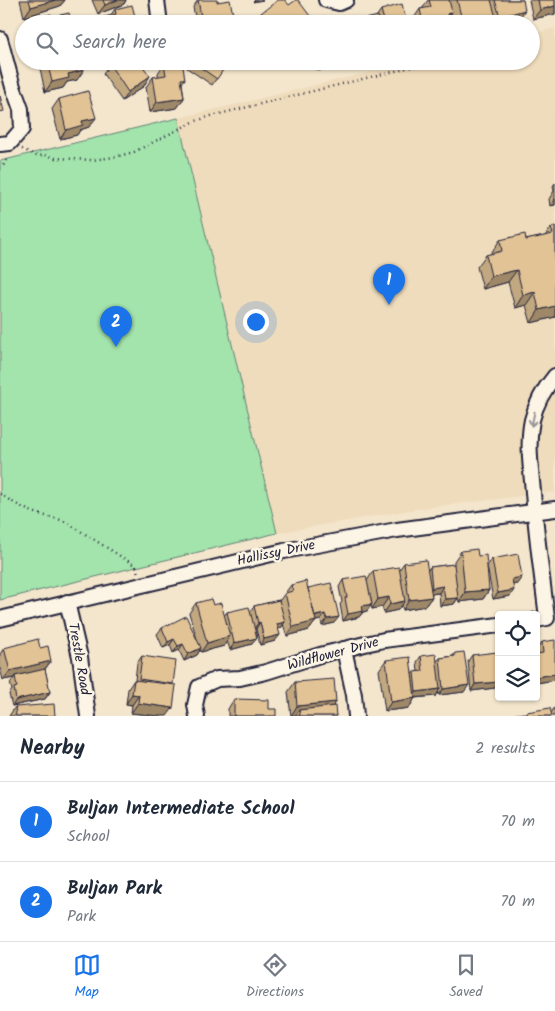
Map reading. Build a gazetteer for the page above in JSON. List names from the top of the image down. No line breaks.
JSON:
{"streets":{"street":["Hallissy Drive","Wildflower Drive","Trestle Road"]},"crossings":[["Hallissy Drive","Trestle Road"]],"page":{"search":"Search here","pins":["1","2"],"heading":["Nearby","2 results"],"list":[{"mark":"1","name":"Buljan Intermediate School","note":"School","value":"70 m"},{"mark":"2","name":"Buljan Park","note":"Park","value":"70 m"}],"nav":["Map","Directions","Saved"]}}
